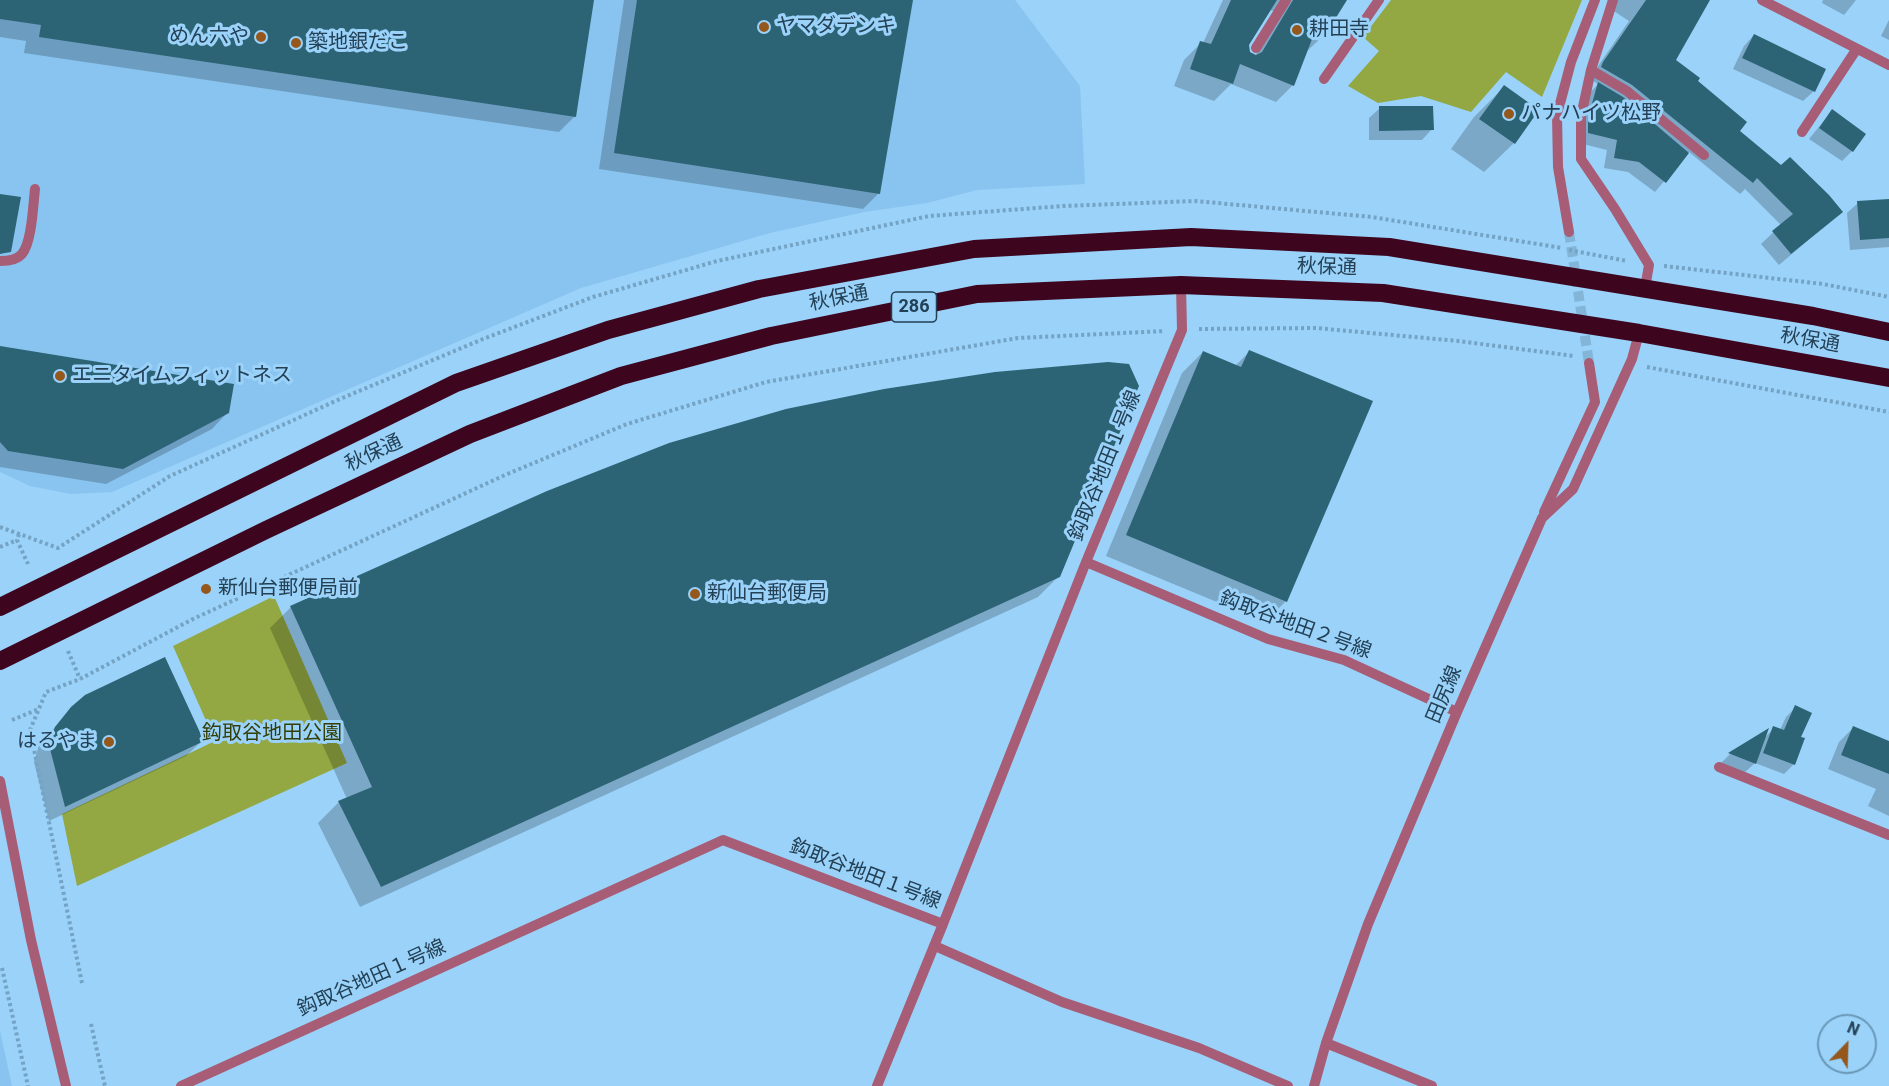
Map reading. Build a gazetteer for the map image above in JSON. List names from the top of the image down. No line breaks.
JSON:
{"streets":{"highway":["秋保通","286"],"street":["鈎取谷地田１号線","鈎取谷地田２号線","田尻線"]},"crossings":[["秋保通","鈎取谷地田１号線"],["秋保通","田尻線"],["鈎取谷地田１号線","鈎取谷地田２号線"],["鈎取谷地田２号線","田尻線"]],"parks":["鈎取谷地田公園"],"places":["ヤマダデンキ","耕田寺","めん六や","築地銀だこ","パナハイツ松野","エニタイムフィットネス","新仙台郵便局前","新仙台郵便局","はるやま"],"north":"top right"}
